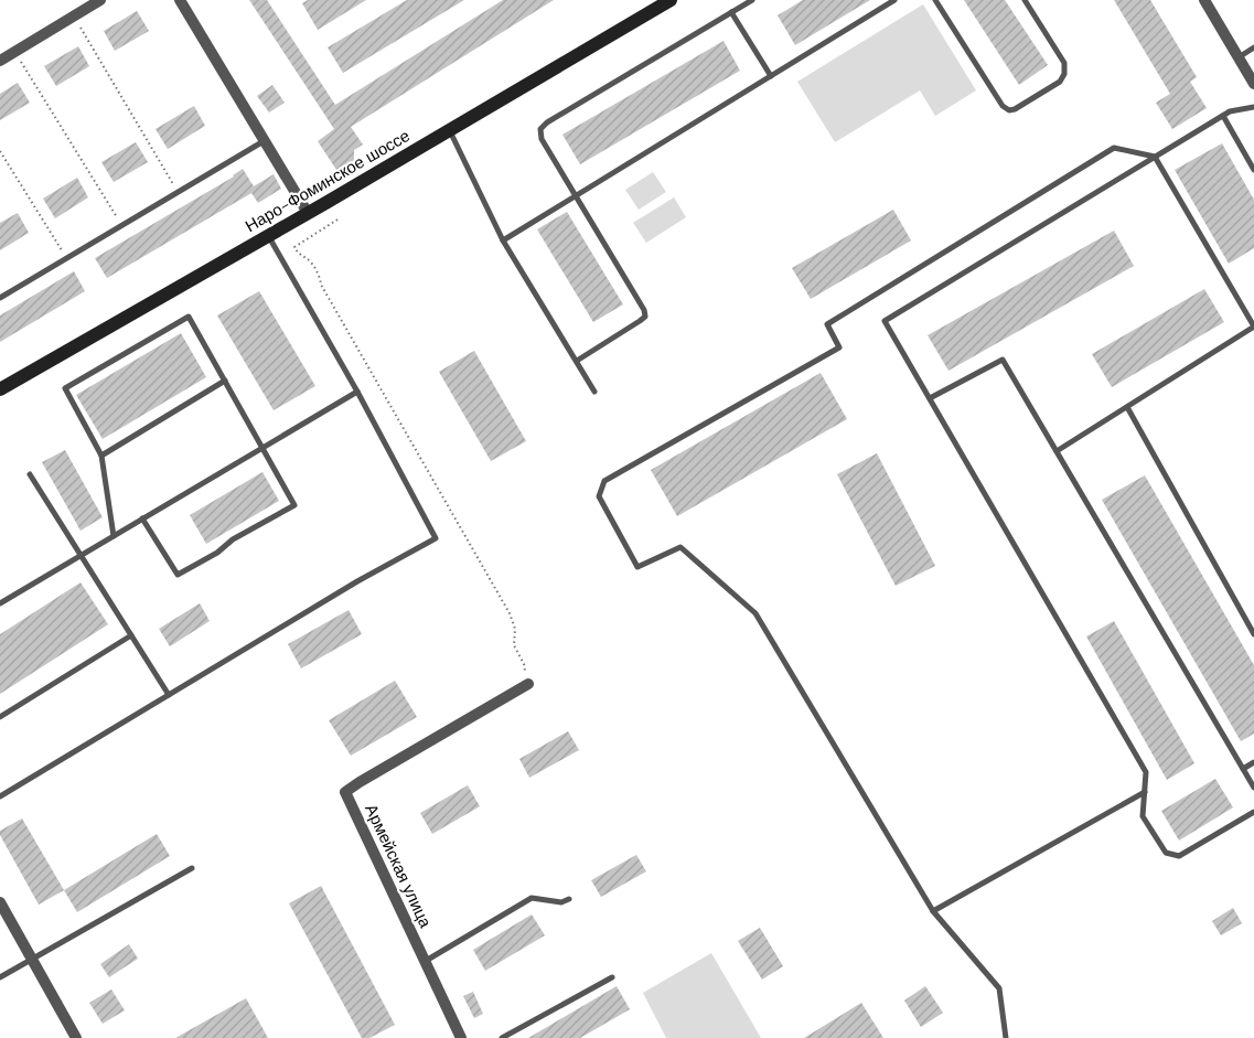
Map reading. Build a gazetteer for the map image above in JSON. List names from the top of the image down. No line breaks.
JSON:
{"streets":{"main road":["Наро-Фоминское шоссе"],"street":["Армейская улица"]}}
